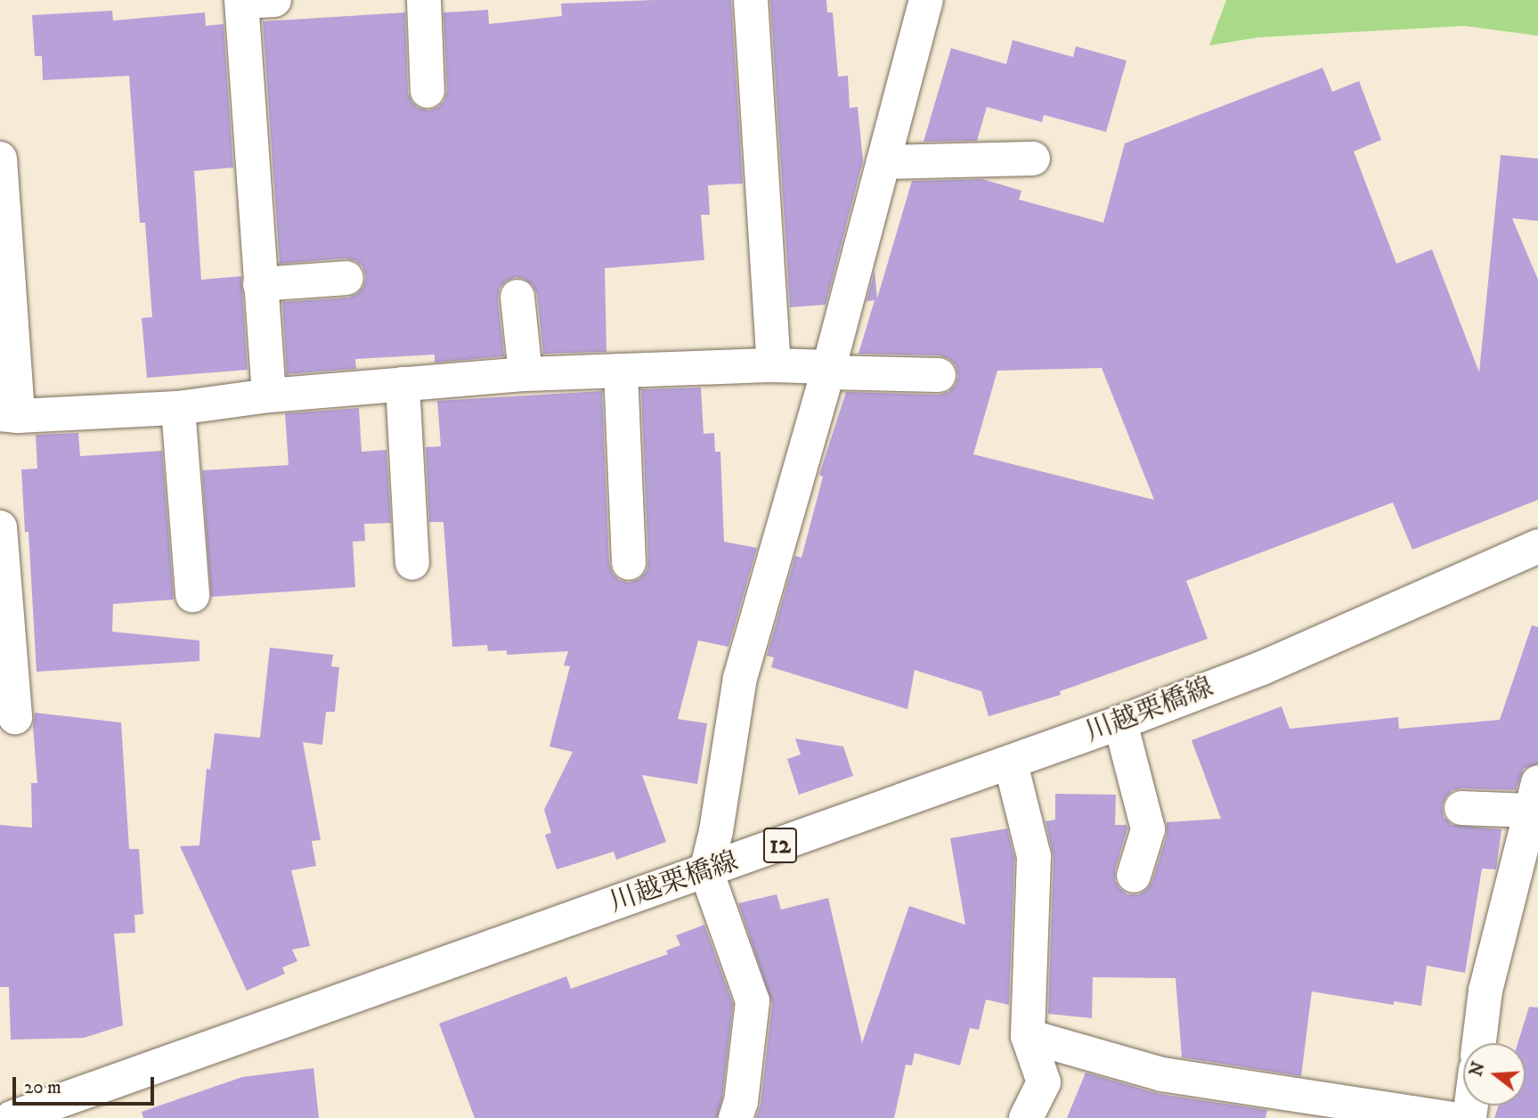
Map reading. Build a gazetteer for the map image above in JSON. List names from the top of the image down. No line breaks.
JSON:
{"streets":{"street":["川越栗橋線","12"]},"scale_bar":"20 m","north":"left"}
